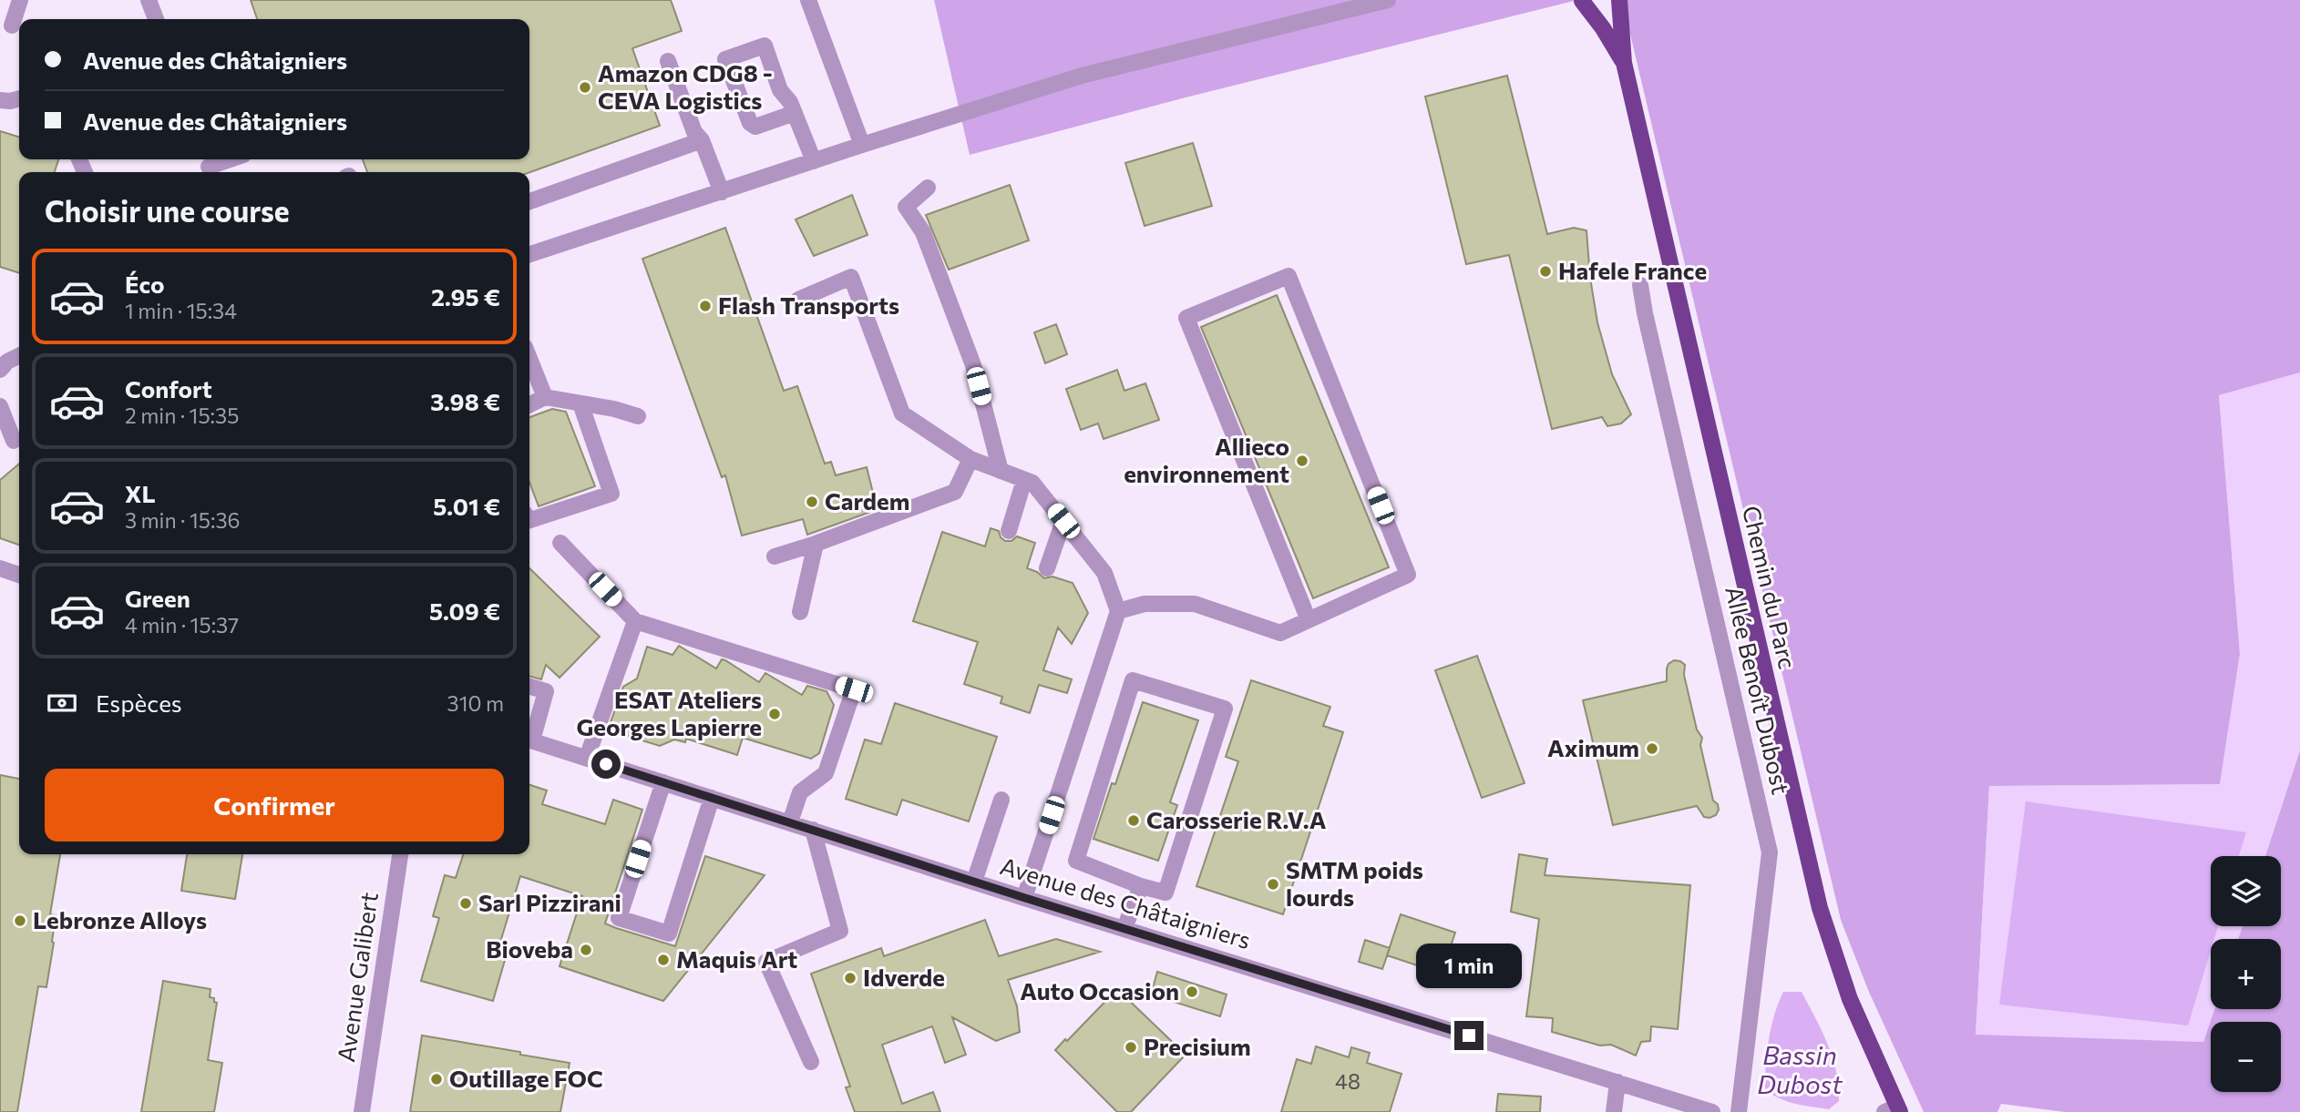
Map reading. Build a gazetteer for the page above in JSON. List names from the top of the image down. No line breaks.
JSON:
{"streets":{"main road":["Chemin du Parc"],"street":["Allée Benoît Dubost","Avenue des Châtaigniers","Avenue Galibert"]},"water":["Bassin Dubost"],"places":["Amazon CDG8 - CEVA Logistics","Hafele France","Flash Transports","Allieco environnement","Cardem","ESAT Ateliers Georges Lapierre","Aximum","Carosserie R.V.A","SMTM poids lourds","Sarl Pizzirani","Lebronze Alloys","Bioveba","Maquis Art","Idverde","Auto Occasion","Precisium","Outillage FOC"],"house_numbers":["48"],"page":{"banner":["Avenue des Châtaigniers","Avenue des Châtaigniers"],"heading":"Choisir une course","list":[{"name":"Éco","note":"1 min · 15:34","value":"2.95 €"},{"name":"Confort","note":"2 min · 15:35","value":"3.98 €"},{"name":"XL","note":"3 min · 15:36","value":"5.01 €"},{"name":"Green","note":"4 min · 15:37","value":"5.09 €"}],"pay":["Espèces","310 m"],"buttons":"Confirmer","map_buttons":["+","−"],"bubble":"1 min"}}
